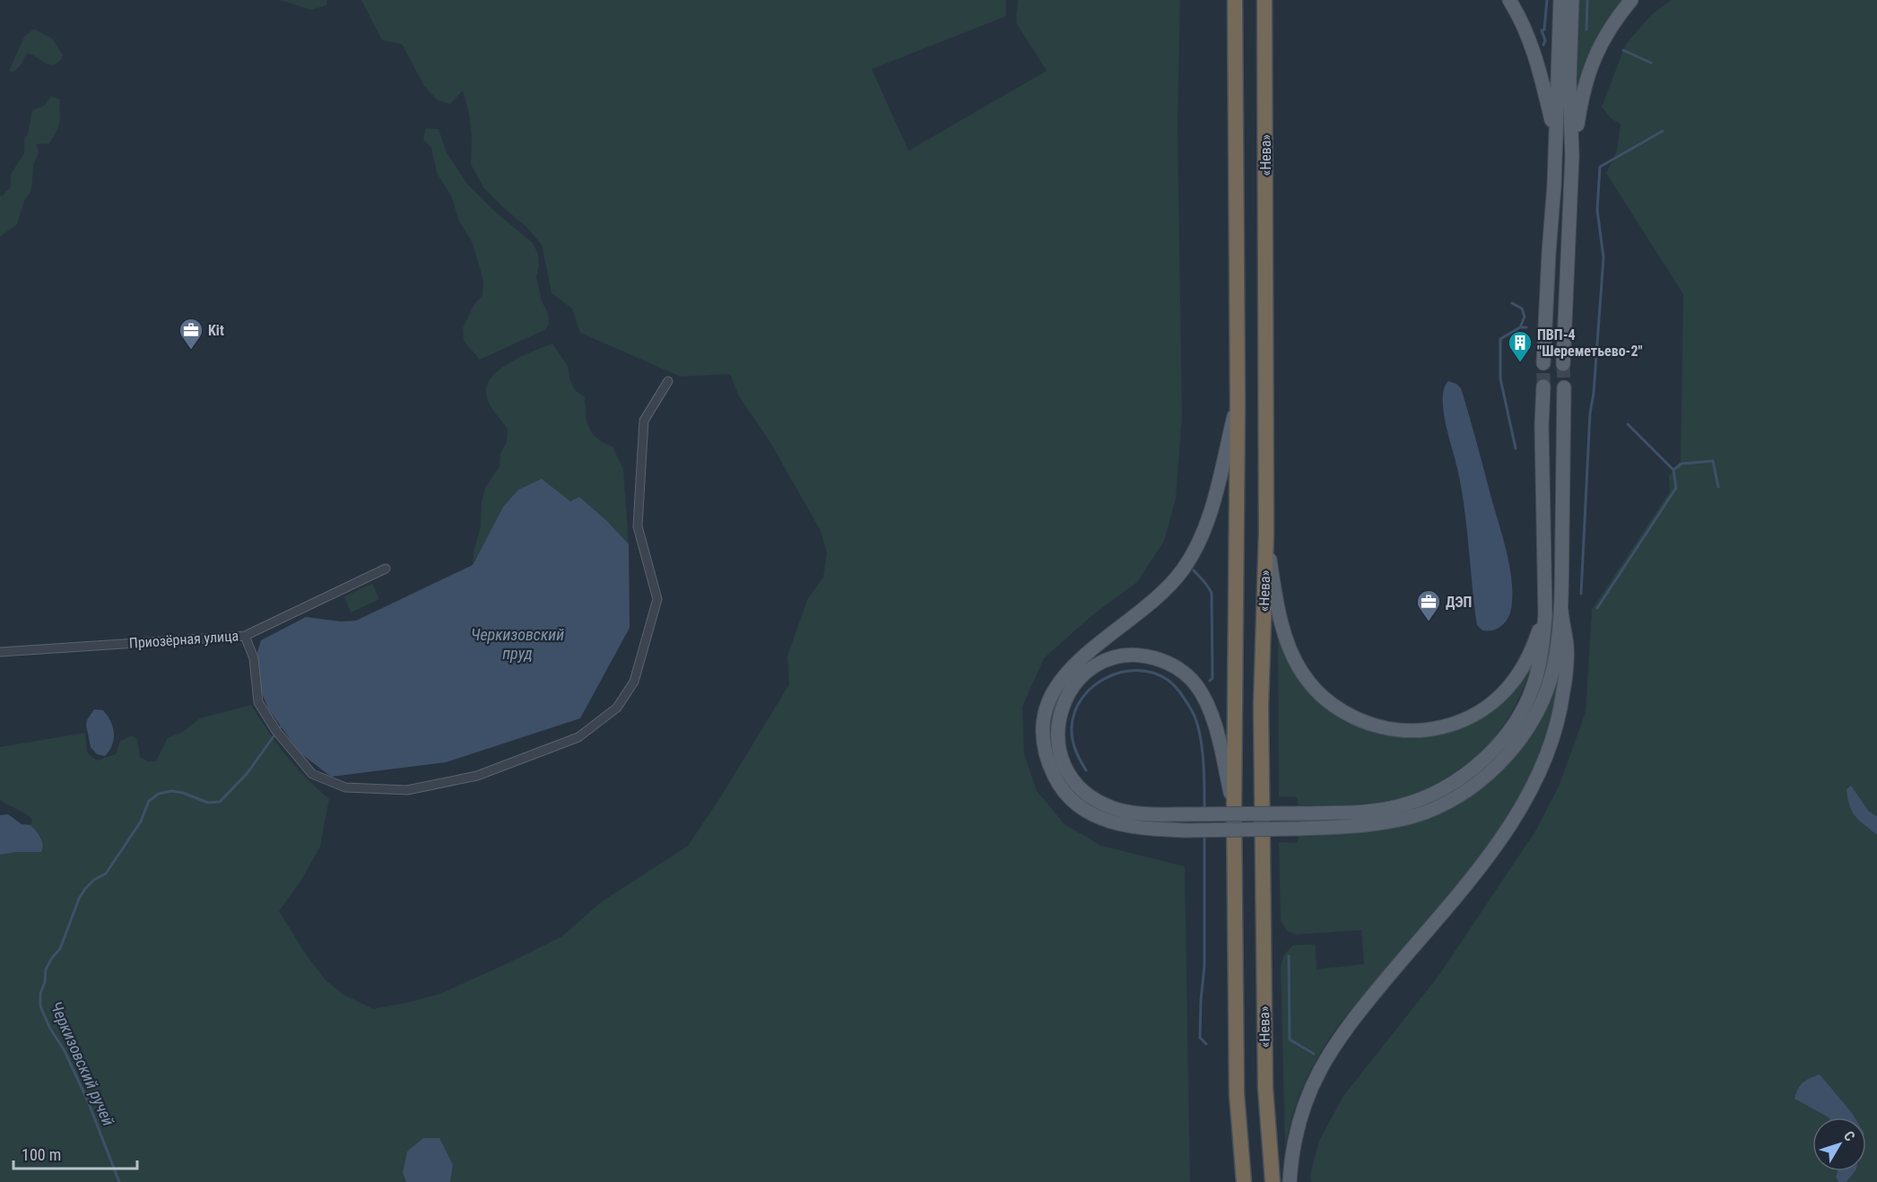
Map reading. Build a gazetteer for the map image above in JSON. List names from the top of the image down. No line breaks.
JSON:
{"streets":{"highway":["«Нева»"],"street":["Приозёрная улица"]},"water":["Черкизовский пруд","Черкизовский ручей"],"places":{"office":["Kit","ДЭП"],"building":["ПВП-4 \"Шереметьево-2\""]},"scale_bar":"100 m","north":"top right"}
